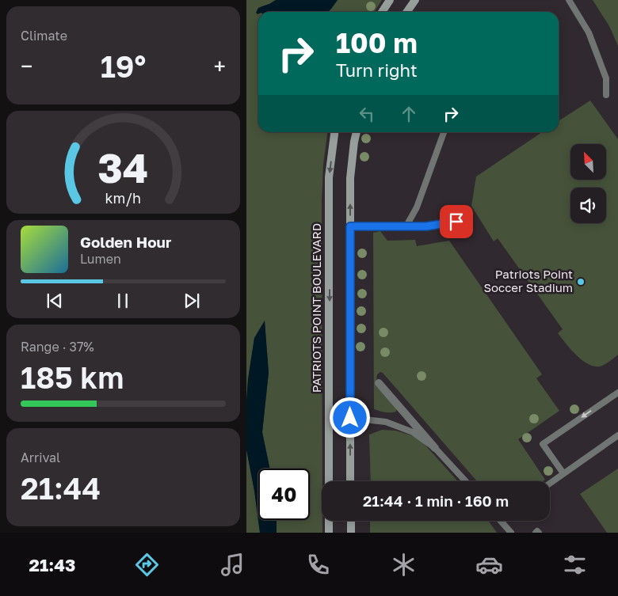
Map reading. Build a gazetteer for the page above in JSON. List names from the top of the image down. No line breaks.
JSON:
{"streets":{"street":["PATRIOTS POINT BOULEVARD"]},"places":["Patriots Point Soccer Stadium"],"north":"top left","page":{"tile":["Climate",["Range · 37%","185 km"],["Arrival","21:44"]],"turn":["100 m","Turn right"],"heat":["−","19°","+"],"song":["Golden Hour","Lumen"],"limit":"40","trip":"21:44 · 1 min · 160 m","tabs":"21:43","gauge":["34","km/h"]}}
